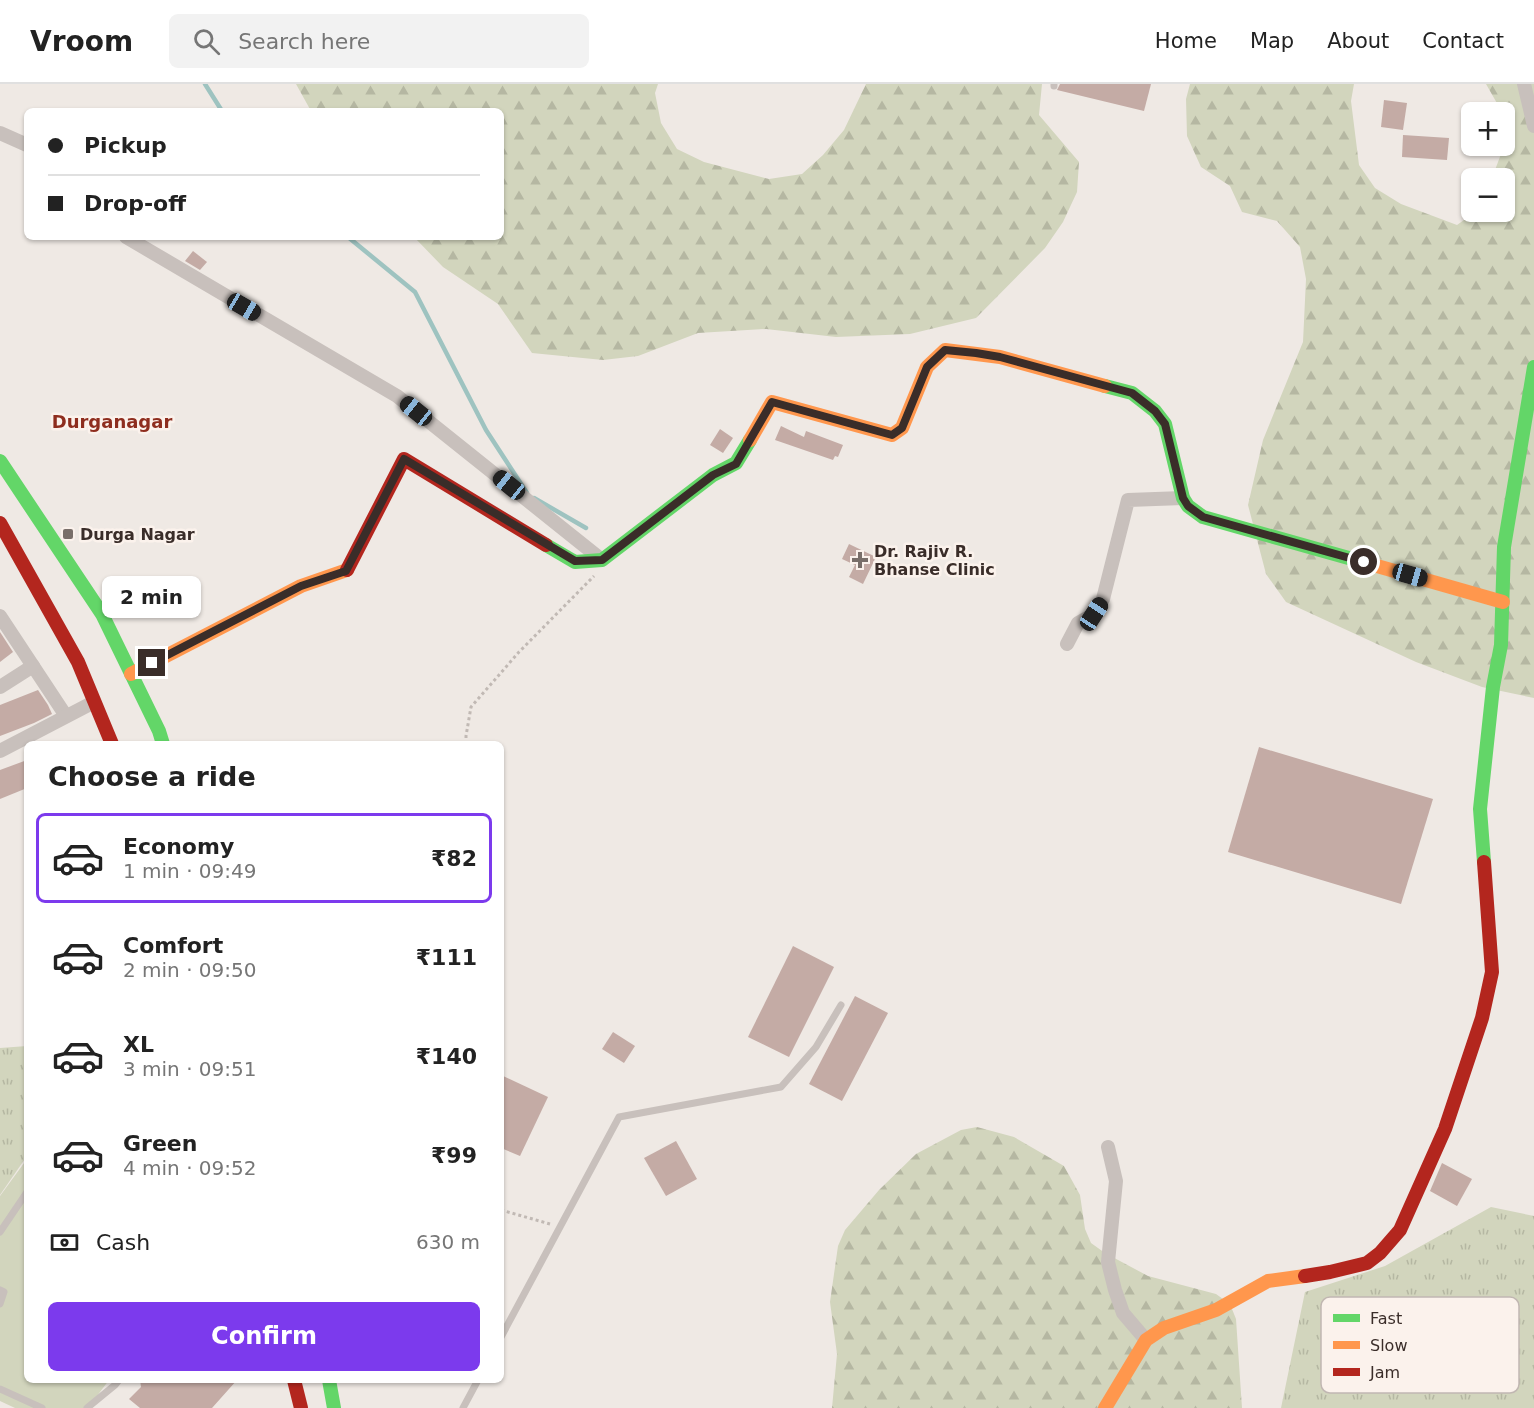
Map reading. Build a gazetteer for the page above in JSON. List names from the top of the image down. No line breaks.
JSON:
{"districts":["Durganagar"],"places":{"transit":["Durga Nagar"],"health":["Dr. Rajiv R. Bhanse Clinic"]},"legend":["Fast","Slow","Jam"],"page":{"header":"Vroom","search":"Search here","nav":["Home","Map","About","Contact"],"map_buttons":["+","−"],"banner":["Pickup","Drop-off"],"bubble":"2 min","heading":"Choose a ride","list":[{"name":"Economy","note":"1 min · 09:49","value":"₹82"},{"name":"Comfort","note":"2 min · 09:50","value":"₹111"},{"name":"XL","note":"3 min · 09:51","value":"₹140"},{"name":"Green","note":"4 min · 09:52","value":"₹99"}],"pay":["Cash","630 m"],"buttons":"Confirm"}}
